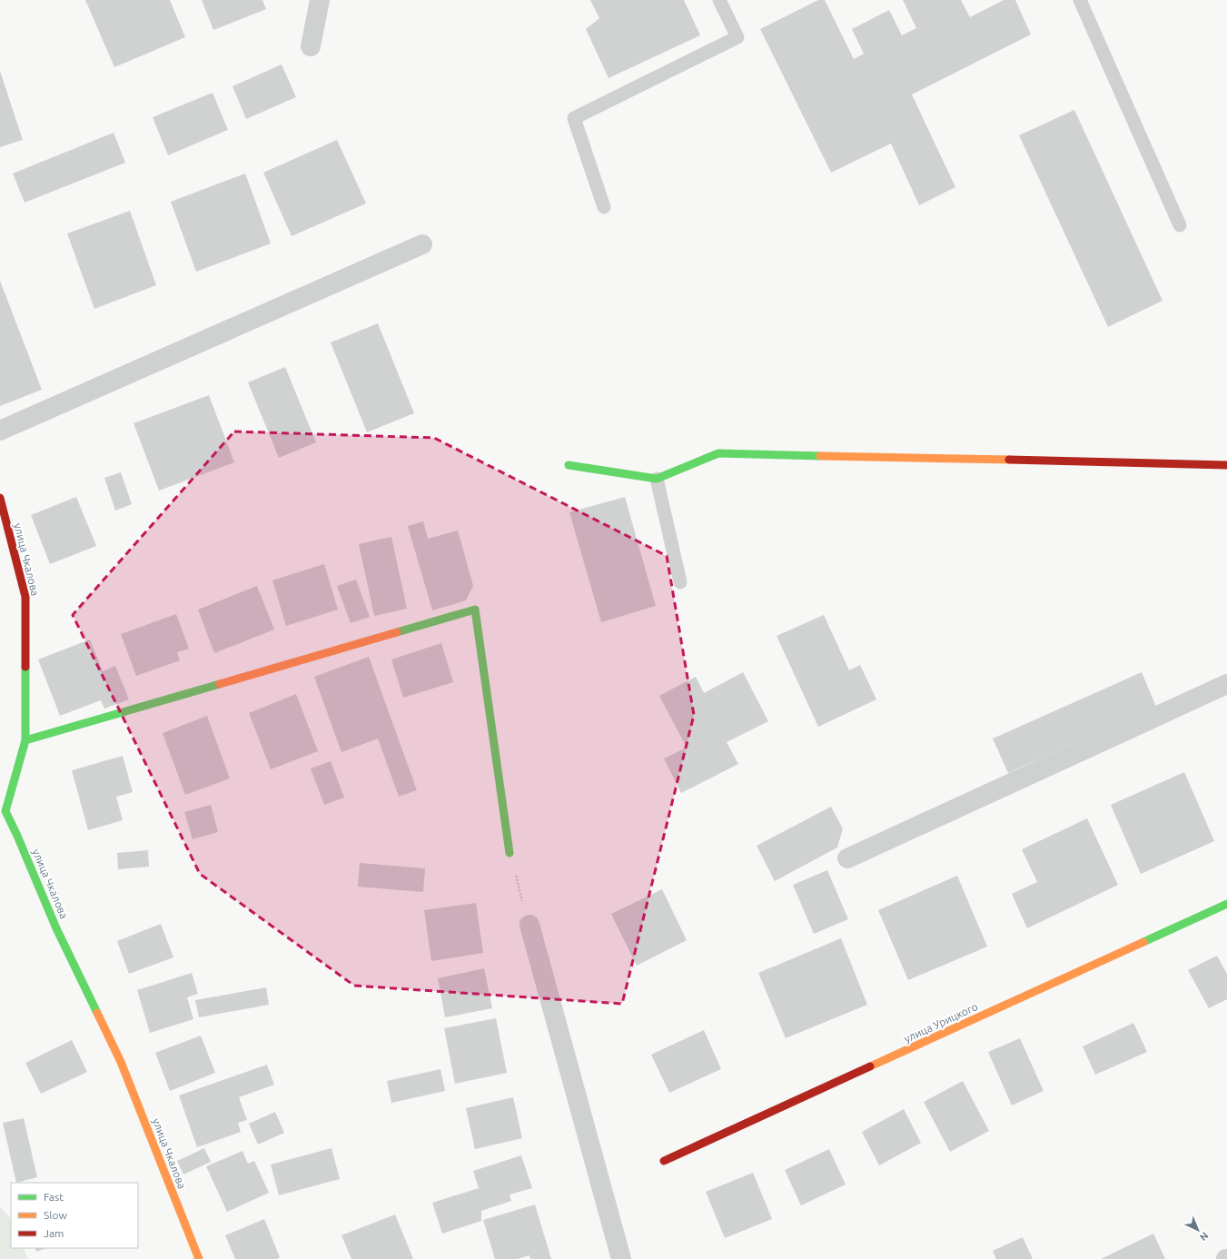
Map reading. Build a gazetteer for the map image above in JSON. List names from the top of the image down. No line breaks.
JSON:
{"streets":{"street":["улица Чкалова","улица Урицкого"]},"legend":["Fast","Slow","Jam"],"north":"bottom right"}
